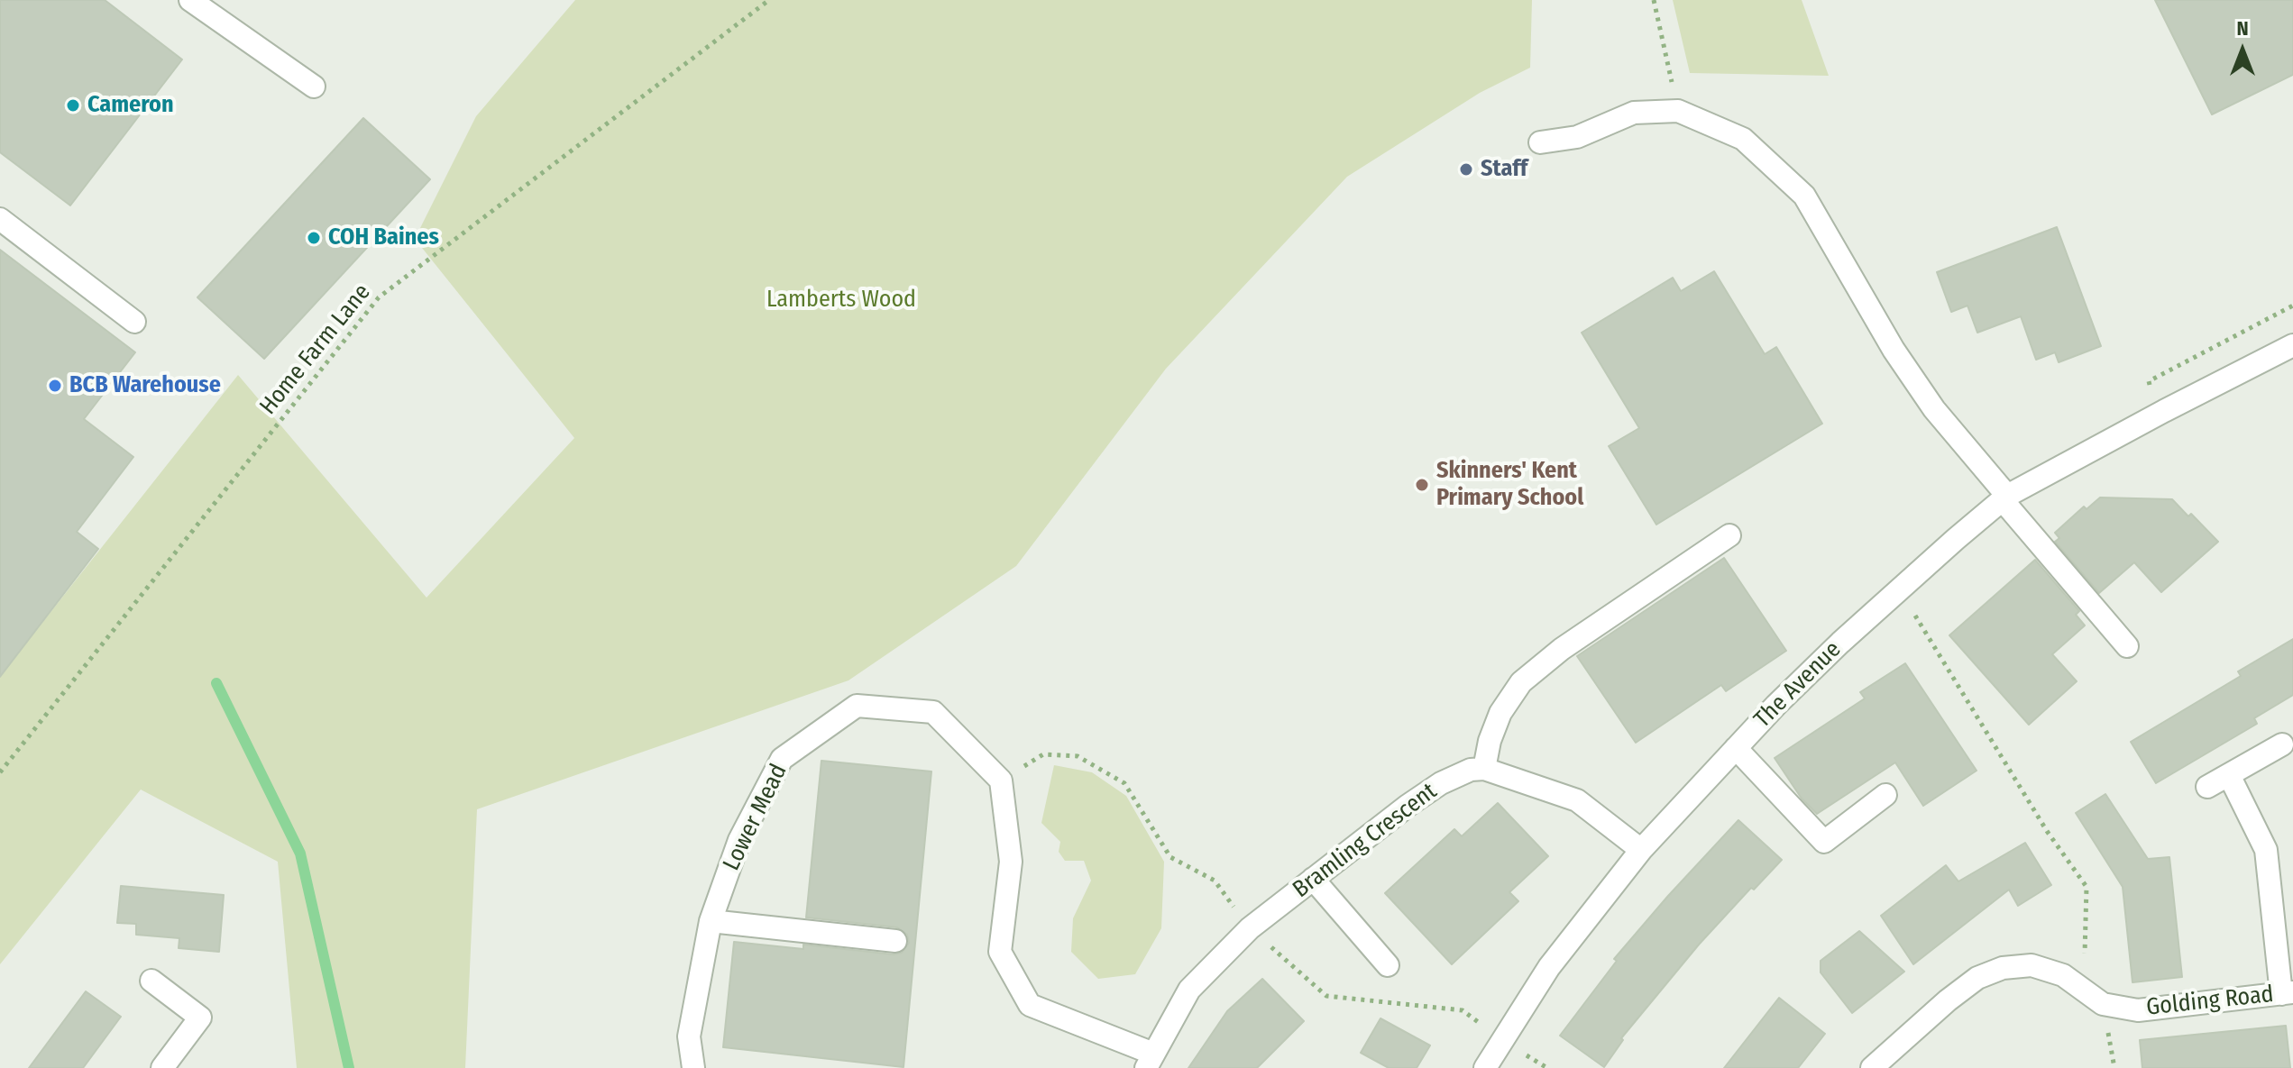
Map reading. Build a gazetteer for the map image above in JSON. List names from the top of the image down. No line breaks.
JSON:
{"streets":{"street":["The Avenue","Lower Mead","Bramling Crescent","Golding Road"],"path":["Home Farm Lane"]},"parks":["Lamberts Wood"],"places":["Cameron","Staff","COH Baines","BCB Warehouse","Skinners' Kent Primary School"],"north":"top"}
